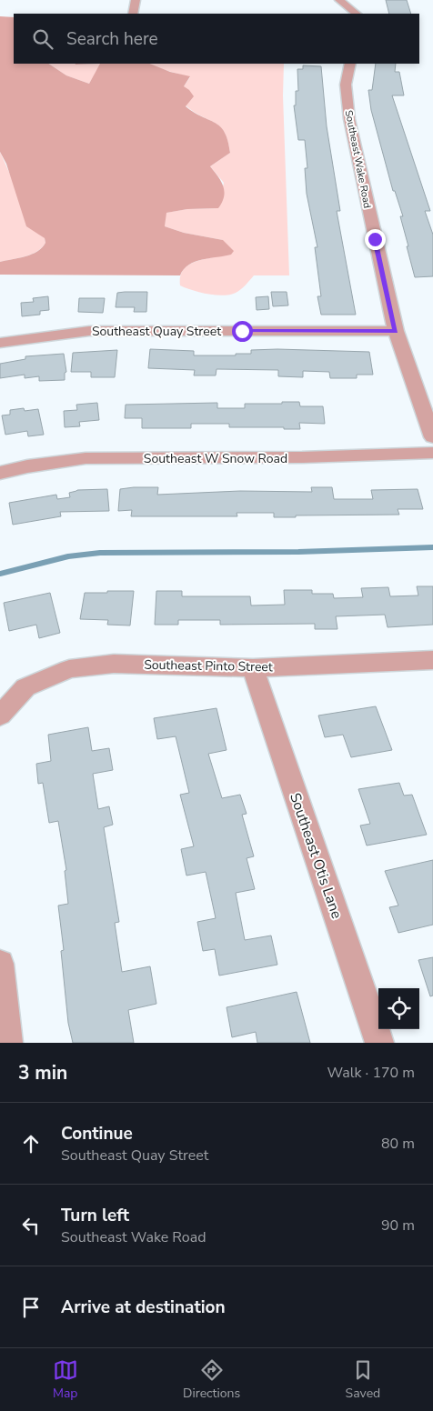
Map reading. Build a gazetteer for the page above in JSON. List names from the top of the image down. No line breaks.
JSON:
{"streets":{"street":["Southeast Wake Road","Southeast Quay Street","Southeast W Snow Road","Southeast Pinto Street","Southeast Otis Lane"]},"crossings":[["Southeast Wake Road","Southeast Quay Street"],["Southeast Pinto Street","Southeast Otis Lane"]],"page":{"search":"Search here","heading":["3 min","Walk · 170 m"],"list":[["Continue","Southeast Quay Street","80 m"],["Turn left","Southeast Wake Road","90 m"],"Arrive at destination"],"nav":["Map","Directions","Saved"]}}
